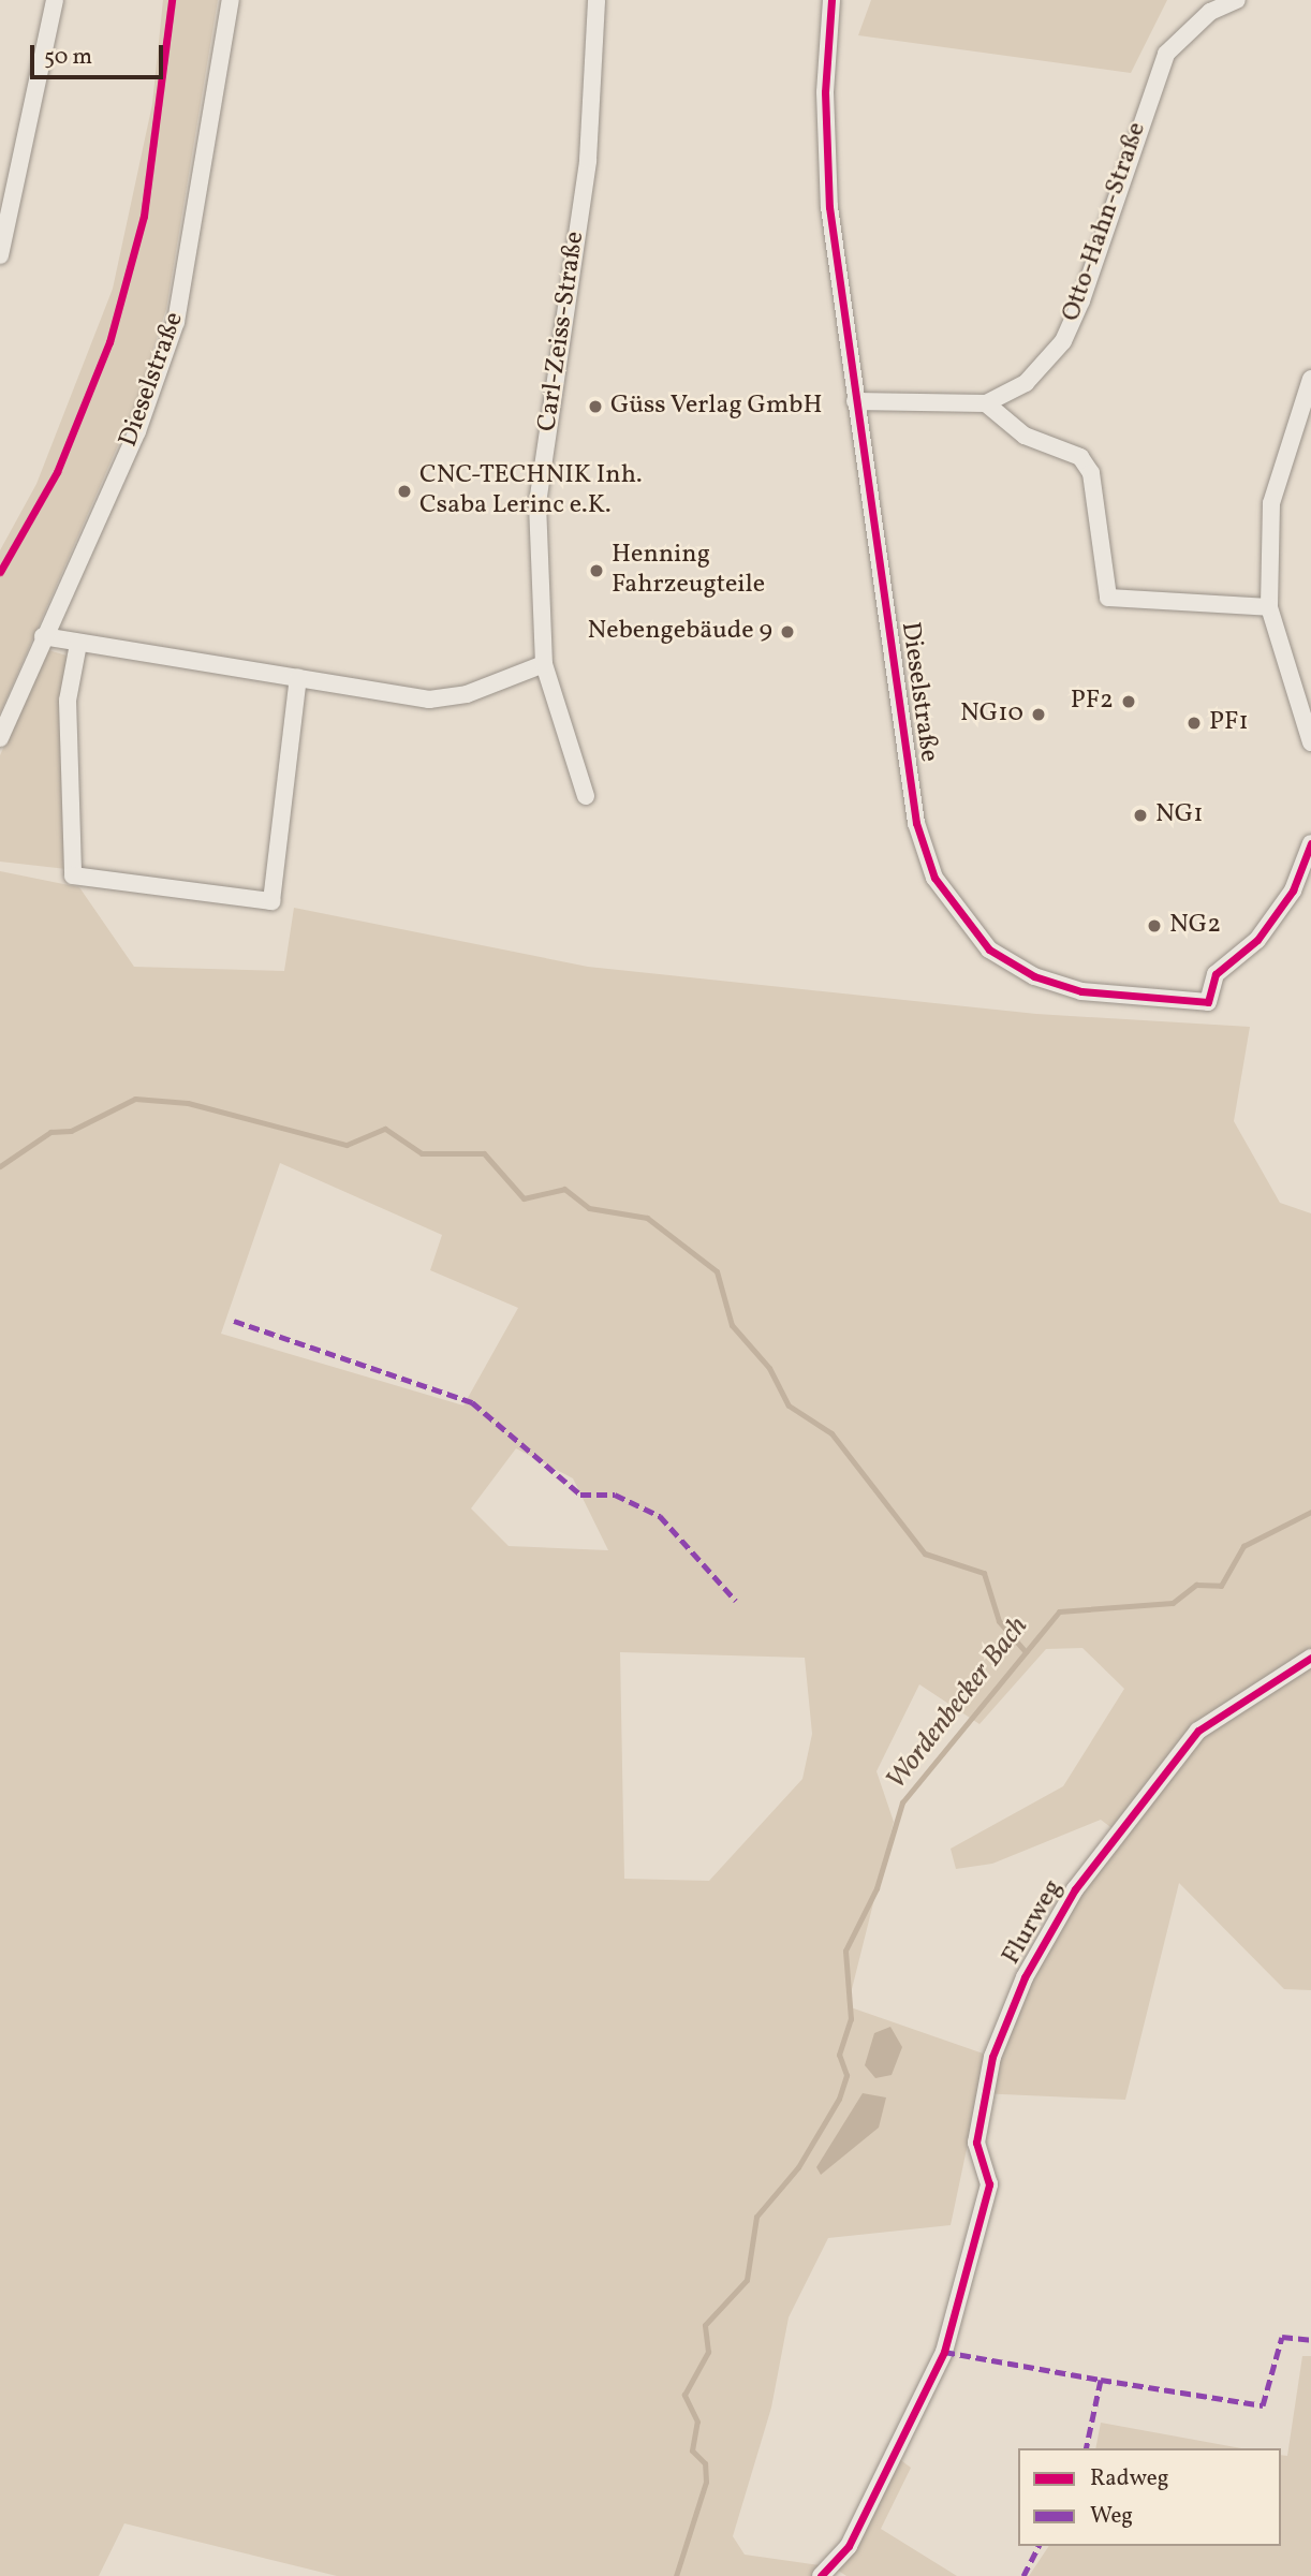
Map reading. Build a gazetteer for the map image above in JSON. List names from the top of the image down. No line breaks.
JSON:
{"streets":{"street":["Otto-Hahn-Straße","Carl-Zeiss-Straße","Dieselstraße","Flurweg"]},"crossings":[["Otto-Hahn-Straße","Dieselstraße"]],"water":["Wordenbecker Bach"],"places":["Güss Verlag GmbH","CNC-TECHNIK Inh. Csaba Lerinc e.K.","Henning Fahrzeugteile","Nebengebäude 9","PF2","NG10","PF1","NG1","NG2"],"legend":["Radweg","Weg"],"scale_bar":"50 m"}
